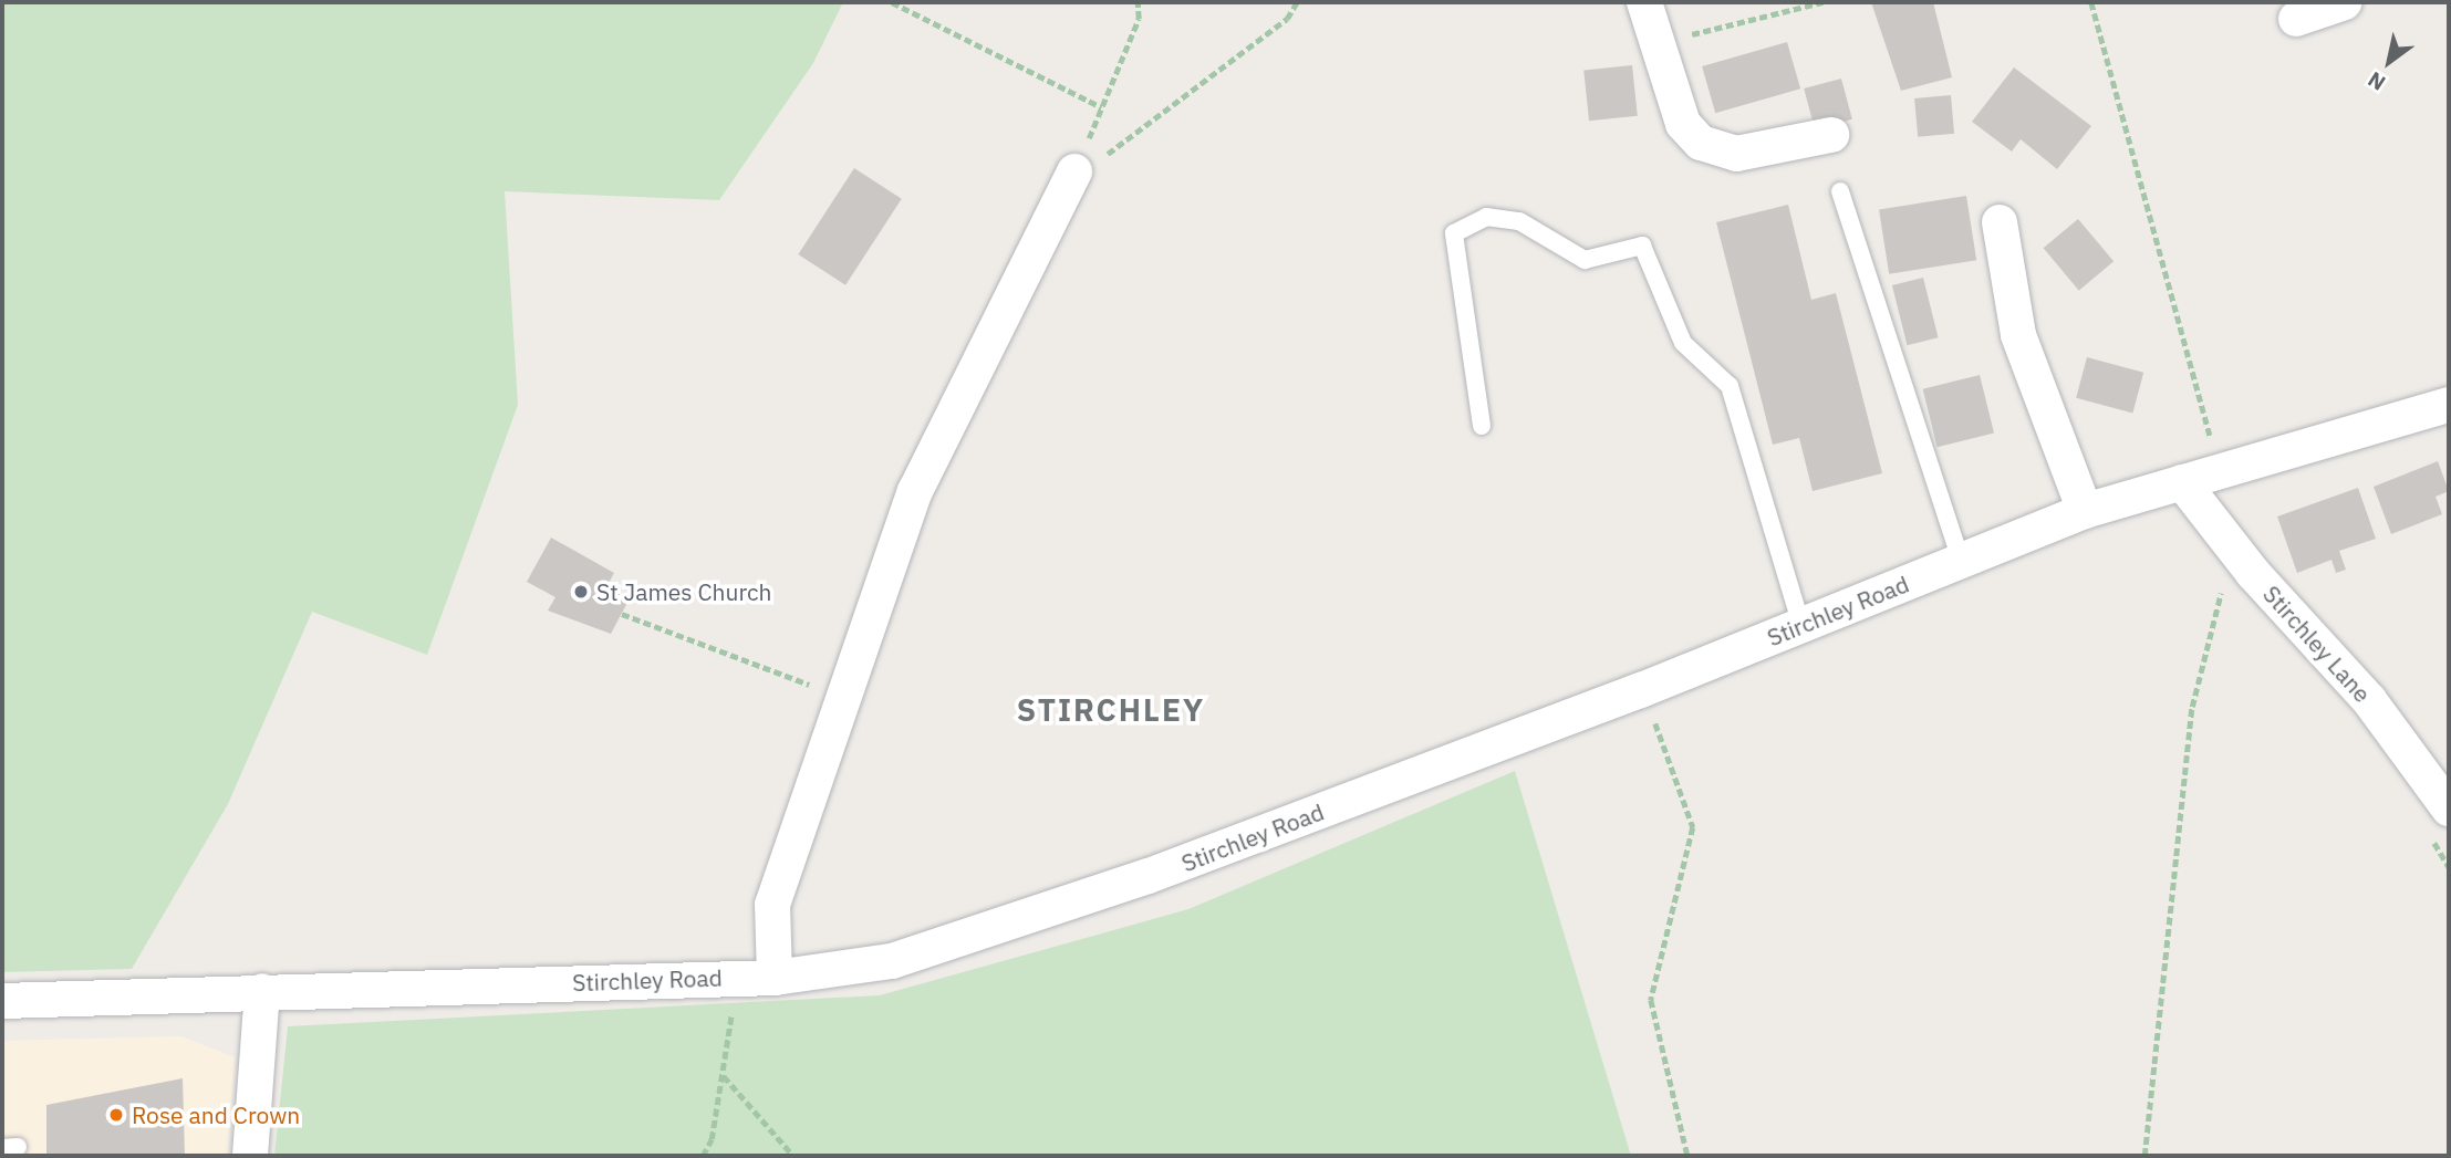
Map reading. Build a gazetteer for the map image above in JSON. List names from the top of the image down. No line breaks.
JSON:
{"streets":{"street":["Stirchley Road","Stirchley Lane"]},"crossings":[["Stirchley Road","Stirchley Lane"]],"districts":["STIRCHLEY"],"places":["St James Church","Rose and Crown"],"north":"bottom left"}
